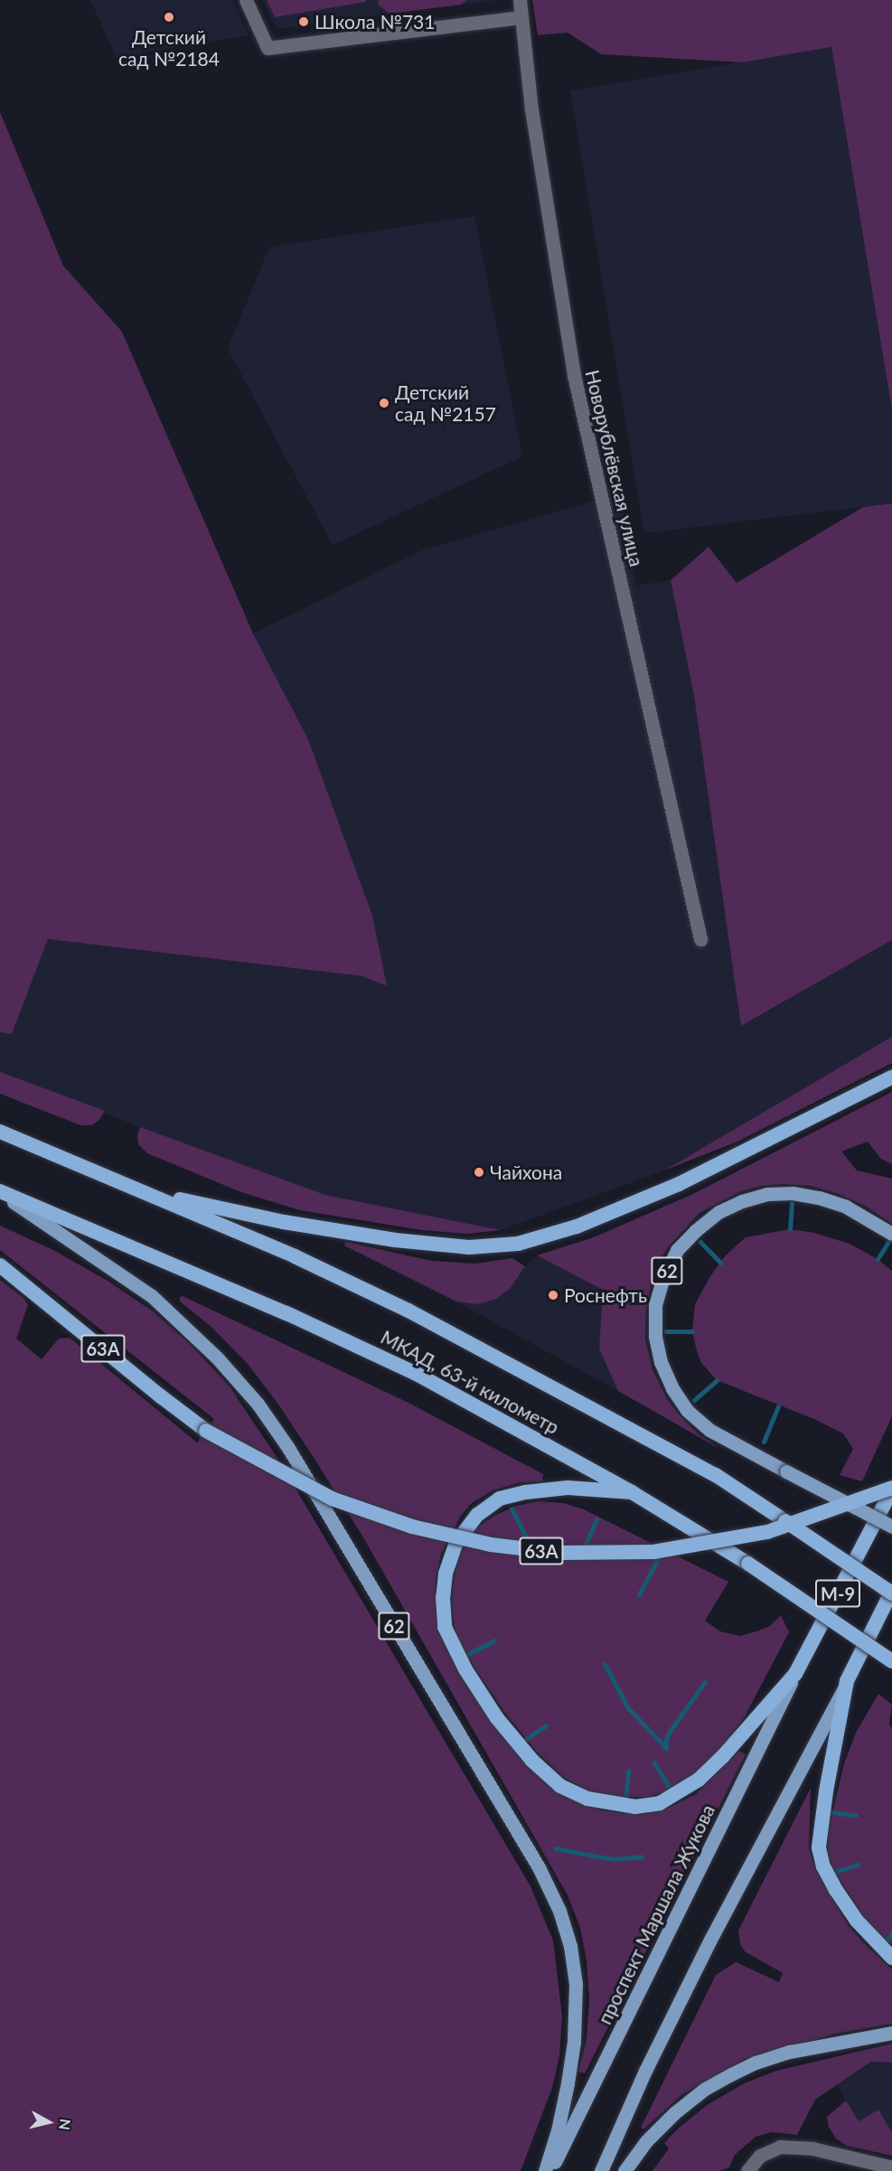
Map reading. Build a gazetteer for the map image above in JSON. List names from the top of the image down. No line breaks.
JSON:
{"streets":{"highway":["63A","МКАД, 63-й километр","М-9"],"main road":["62","проспект Маршала Жукова"],"street":["Новорублёвская улица"]},"crossings":[["62","МКАД, 63-й километр"],["63A","М-9"],["МКАД, 63-й километр","М-9"],["М-9","проспект Маршала Жукова"]],"places":["Детский сад №2184","Школа №731","Детский сад №2157","Чайхона","Роснефть"],"north":"right"}
